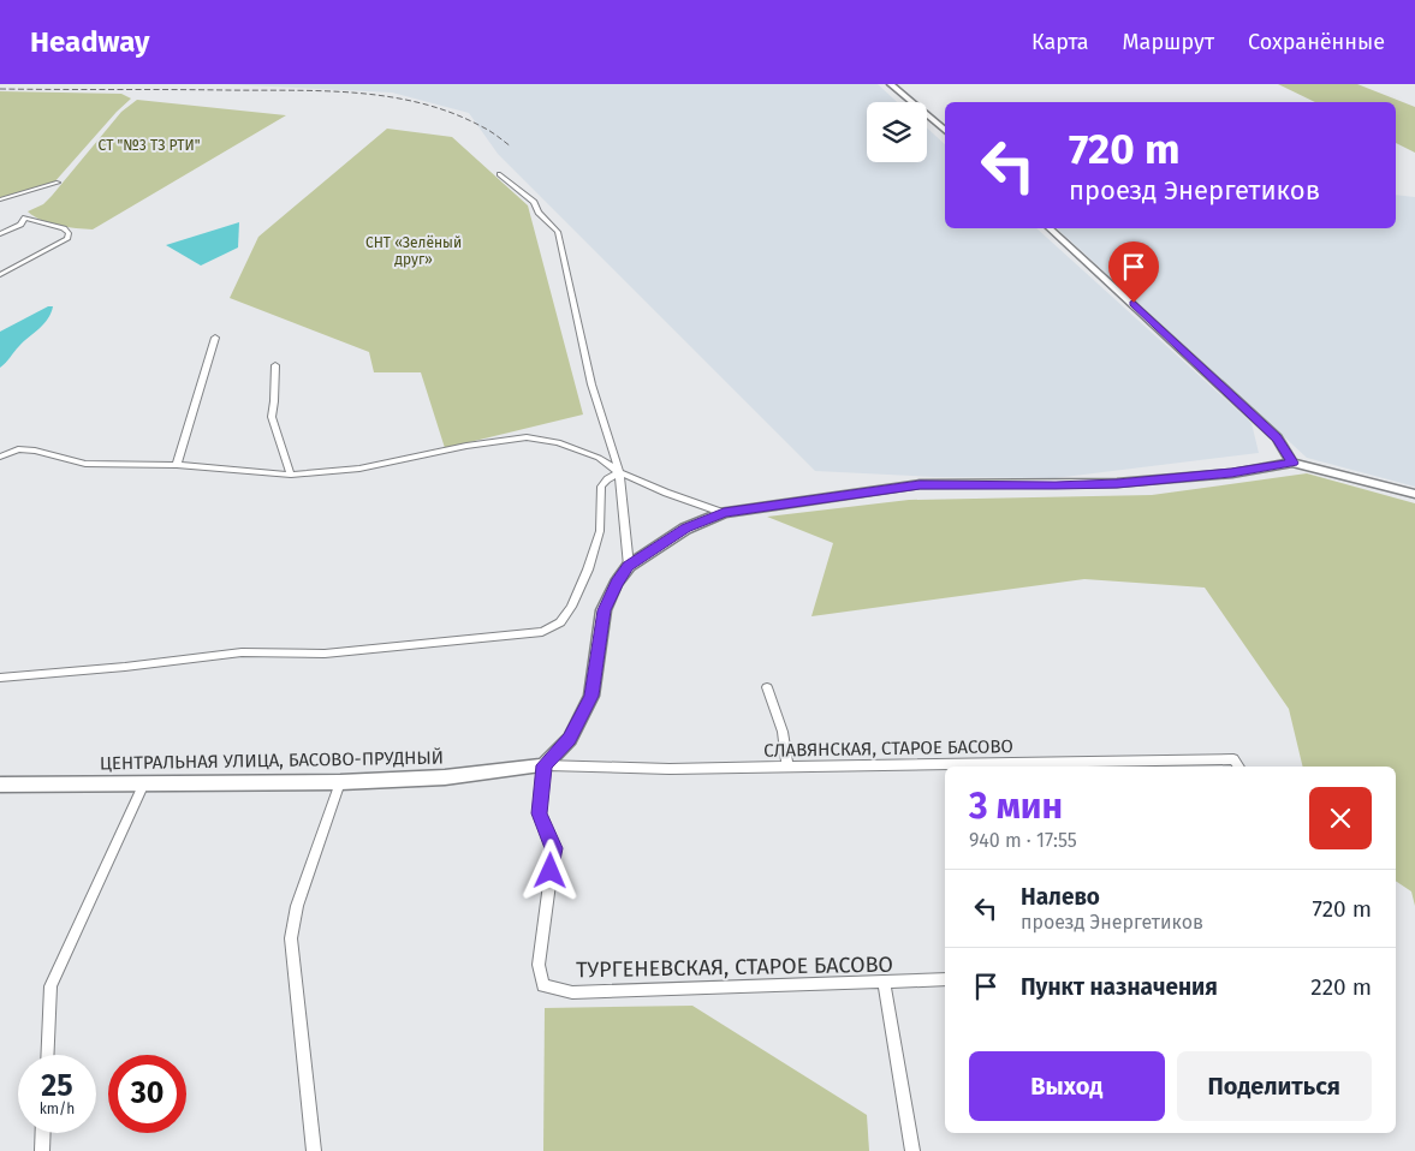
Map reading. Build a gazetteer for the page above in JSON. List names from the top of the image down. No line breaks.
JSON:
{"streets":{"street":["СЛАВЯНСКАЯ, СТАРОЕ БАСОВО","ЦЕНТРАЛЬНАЯ УЛИЦА, БАСОВО-ПРУДНЫЙ","ТУРГЕНЕВСКАЯ, СТАРОЕ БАСОВО"]},"crossings":[["СЛАВЯНСКАЯ, СТАРОЕ БАСОВО","ЦЕНТРАЛЬНАЯ УЛИЦА, БАСОВО-ПРУДНЫЙ"],["СЛАВЯНСКАЯ, СТАРОЕ БАСОВО","ТУРГЕНЕВСКАЯ, СТАРОЕ БАСОВО"],["ЦЕНТРАЛЬНАЯ УЛИЦА, БАСОВО-ПРУДНЫЙ","ТУРГЕНЕВСКАЯ, СТАРОЕ БАСОВО"]],"parks":["СТ \"№3 ТЗ РТИ\"","СНТ «Зелёный друг»"],"page":{"header":"Headway","nav":["Карта","Маршрут","Сохранённые"],"turn":["720 m","проезд Энергетиков"],"heading":["3 мин","940 m · 17:55"],"list":[{"name":"Налево","note":"проезд Энергетиков","value":"720 m"},{"name":"Пункт назначения","value":"220 m"}],"buttons":["Выход","Поделиться"],"speed":"25 km/h","limit":"30"}}
